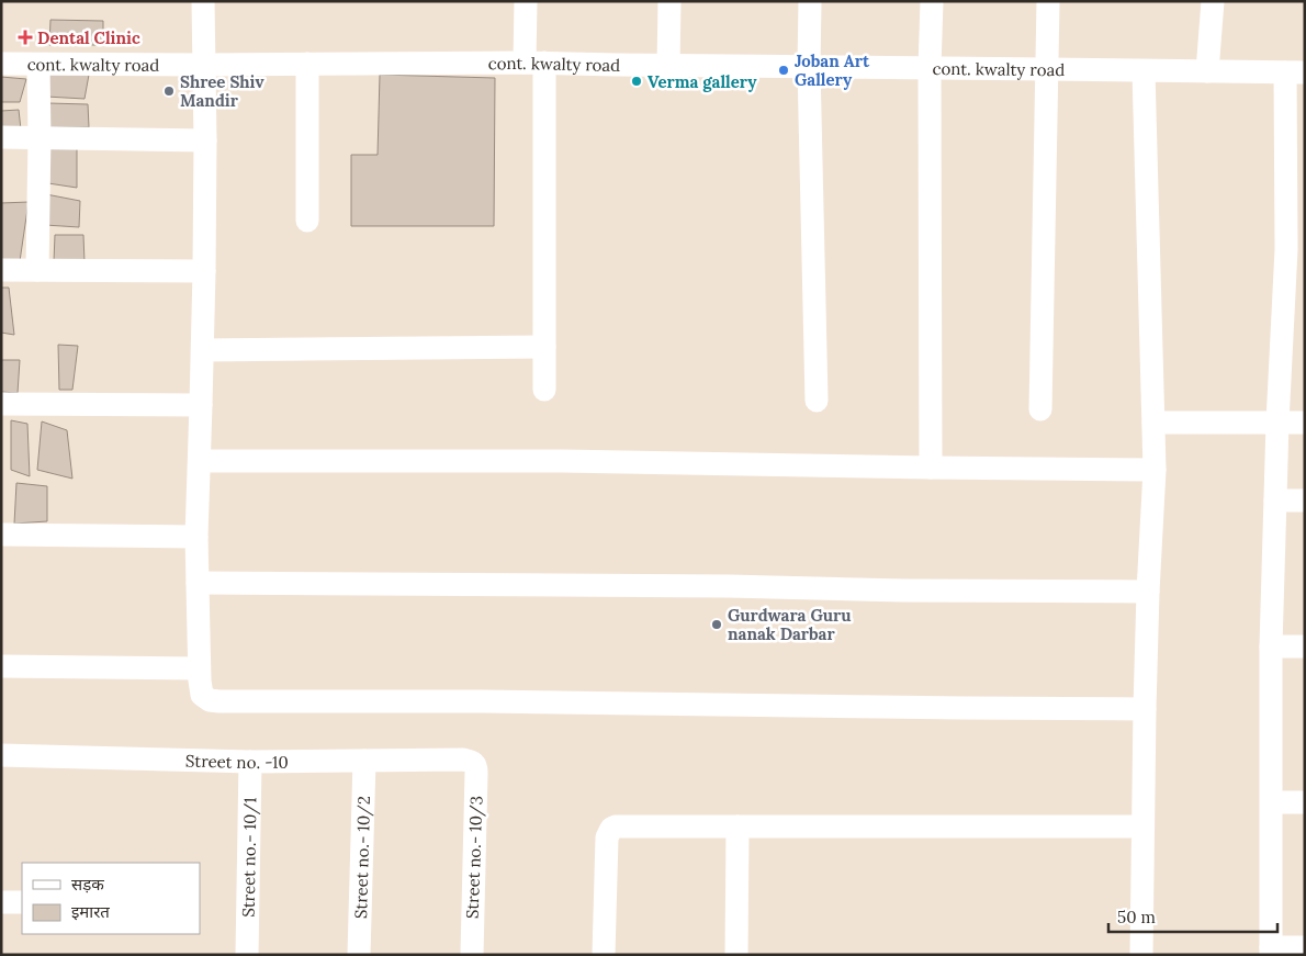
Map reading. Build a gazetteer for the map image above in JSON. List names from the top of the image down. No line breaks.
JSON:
{"streets":{"street":["cont. kwalty road","Street no. -10","Street no.- 10/2","Street no.- 10/3","Street no.- 10/1"]},"crossings":[["Street no. -10","Street no.- 10/2"],["Street no. -10","Street no.- 10/3"],["Street no. -10","Street no.- 10/1"]],"places":{"health":["Dental Clinic"],"other":["Joban Art Gallery","Verma gallery","Shree Shiv Mandir","Gurdwara Guru nanak Darbar"]},"legend":["सड़क","इमारत"],"scale_bar":"50 m"}
